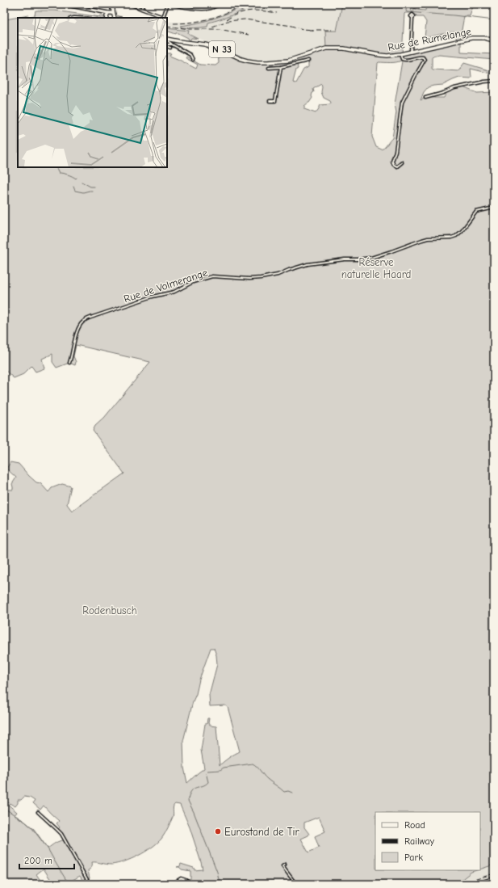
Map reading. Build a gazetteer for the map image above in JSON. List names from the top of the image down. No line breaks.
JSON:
{"streets":{"main road":["Rue de Rumelange","N 33"],"street":["Rue de Volmerange"]},"crossings":[["Rue de Rumelange","N 33"]],"parks":["Réserve naturelle Haard","Rodenbusch"],"places":["Eurostand de Tir"],"legend":["Road","Railway","Park"],"scale_bar":"200 m"}
